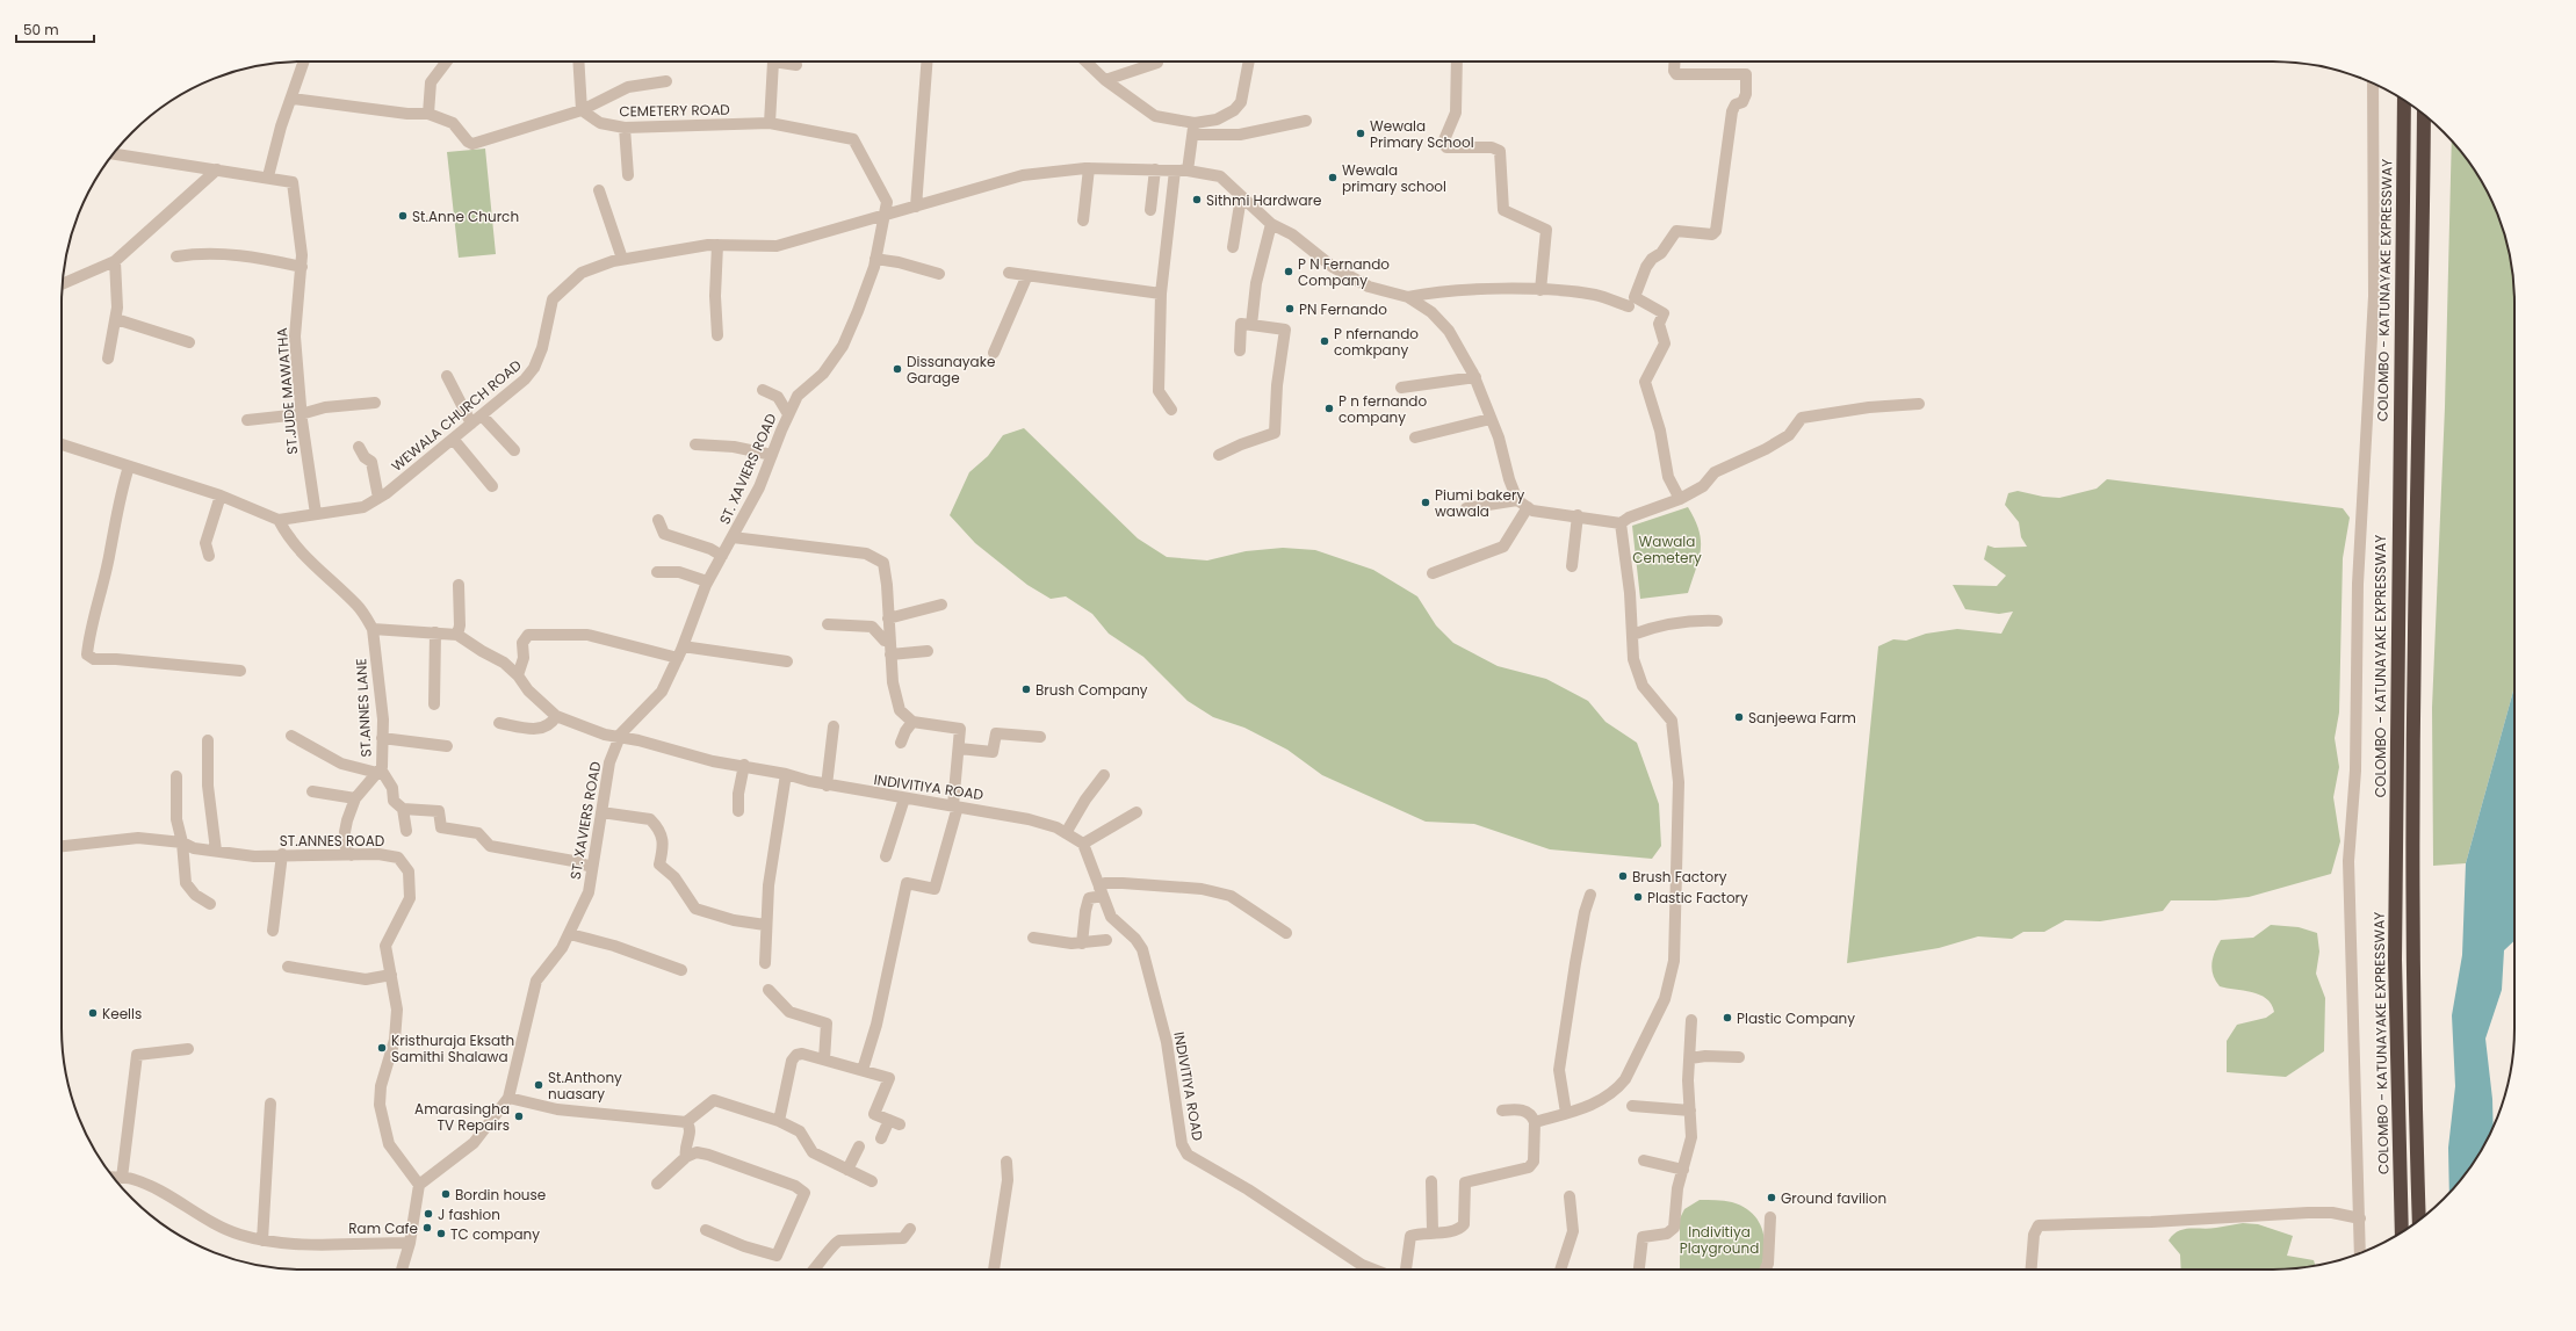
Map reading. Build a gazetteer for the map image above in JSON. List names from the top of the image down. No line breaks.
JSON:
{"streets":{"highway":["COLOMBO - KATUNAYAKE EXPRESSWAY"],"street":["CEMETERY ROAD","ST.JUDE MAWATHA","WEWALA CHURCH ROAD","ST. XAVIERS ROAD","ST.ANNES LANE","INDIVITIYA ROAD","ST.ANNES ROAD"]},"crossings":[["CEMETERY ROAD","WEWALA CHURCH ROAD"],["CEMETERY ROAD","ST. XAVIERS ROAD"],["ST.JUDE MAWATHA","WEWALA CHURCH ROAD"],["WEWALA CHURCH ROAD","ST. XAVIERS ROAD"],["ST. XAVIERS ROAD","INDIVITIYA ROAD"],["ST. XAVIERS ROAD","ST.ANNES ROAD"],["ST.ANNES LANE","INDIVITIYA ROAD"],["ST.ANNES LANE","ST.ANNES ROAD"]],"parks":["Wawala Cemetery","Indivitiya Playground"],"places":["Wewala Primary School","Wewala primary school","Sithmi Hardware","St.Anne Church","P N Fernando Company","PN Fernando","P nfernando comkpany","Dissanayake Garage","P n fernando company","Piumi bakery wawala","Brush Company","Sanjeewa Farm","Brush Factory","Plastic Factory","Keells","Plastic Company","Kristhuraja Eksath Samithi Shalawa","St.Anthony nuasary","Amarasingha TV Repairs","Bordin house","Ground favilion","J fashion","Ram Cafe","TC company"],"scale_bar":"50 m"}
